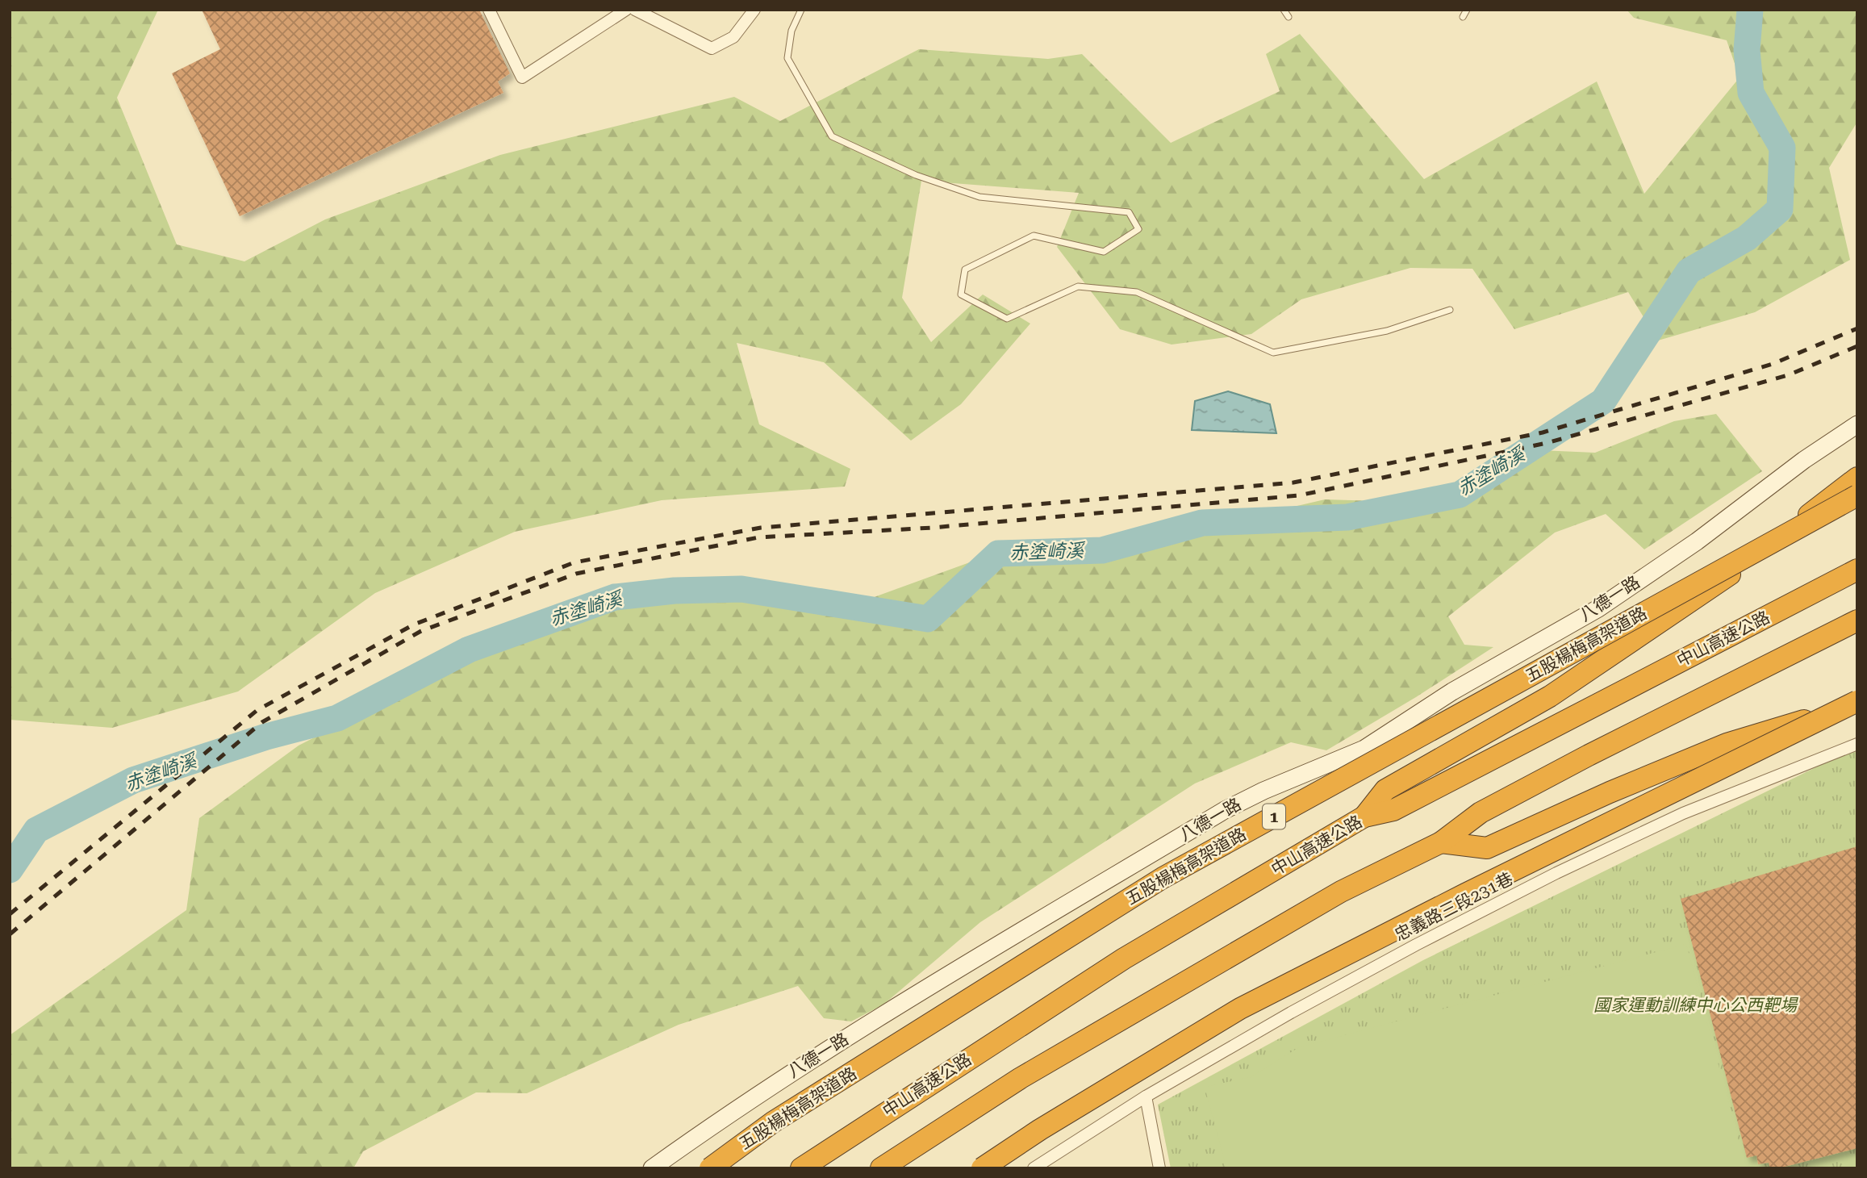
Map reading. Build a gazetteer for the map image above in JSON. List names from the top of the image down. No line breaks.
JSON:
{"streets":{"highway":["中山高速公路","五股楊梅高架道路","1"],"street":["八德一路","忠義路三段231巷"]},"water":["赤塗崎溪"],"parks":["國家運動訓練中心公西靶場"]}
